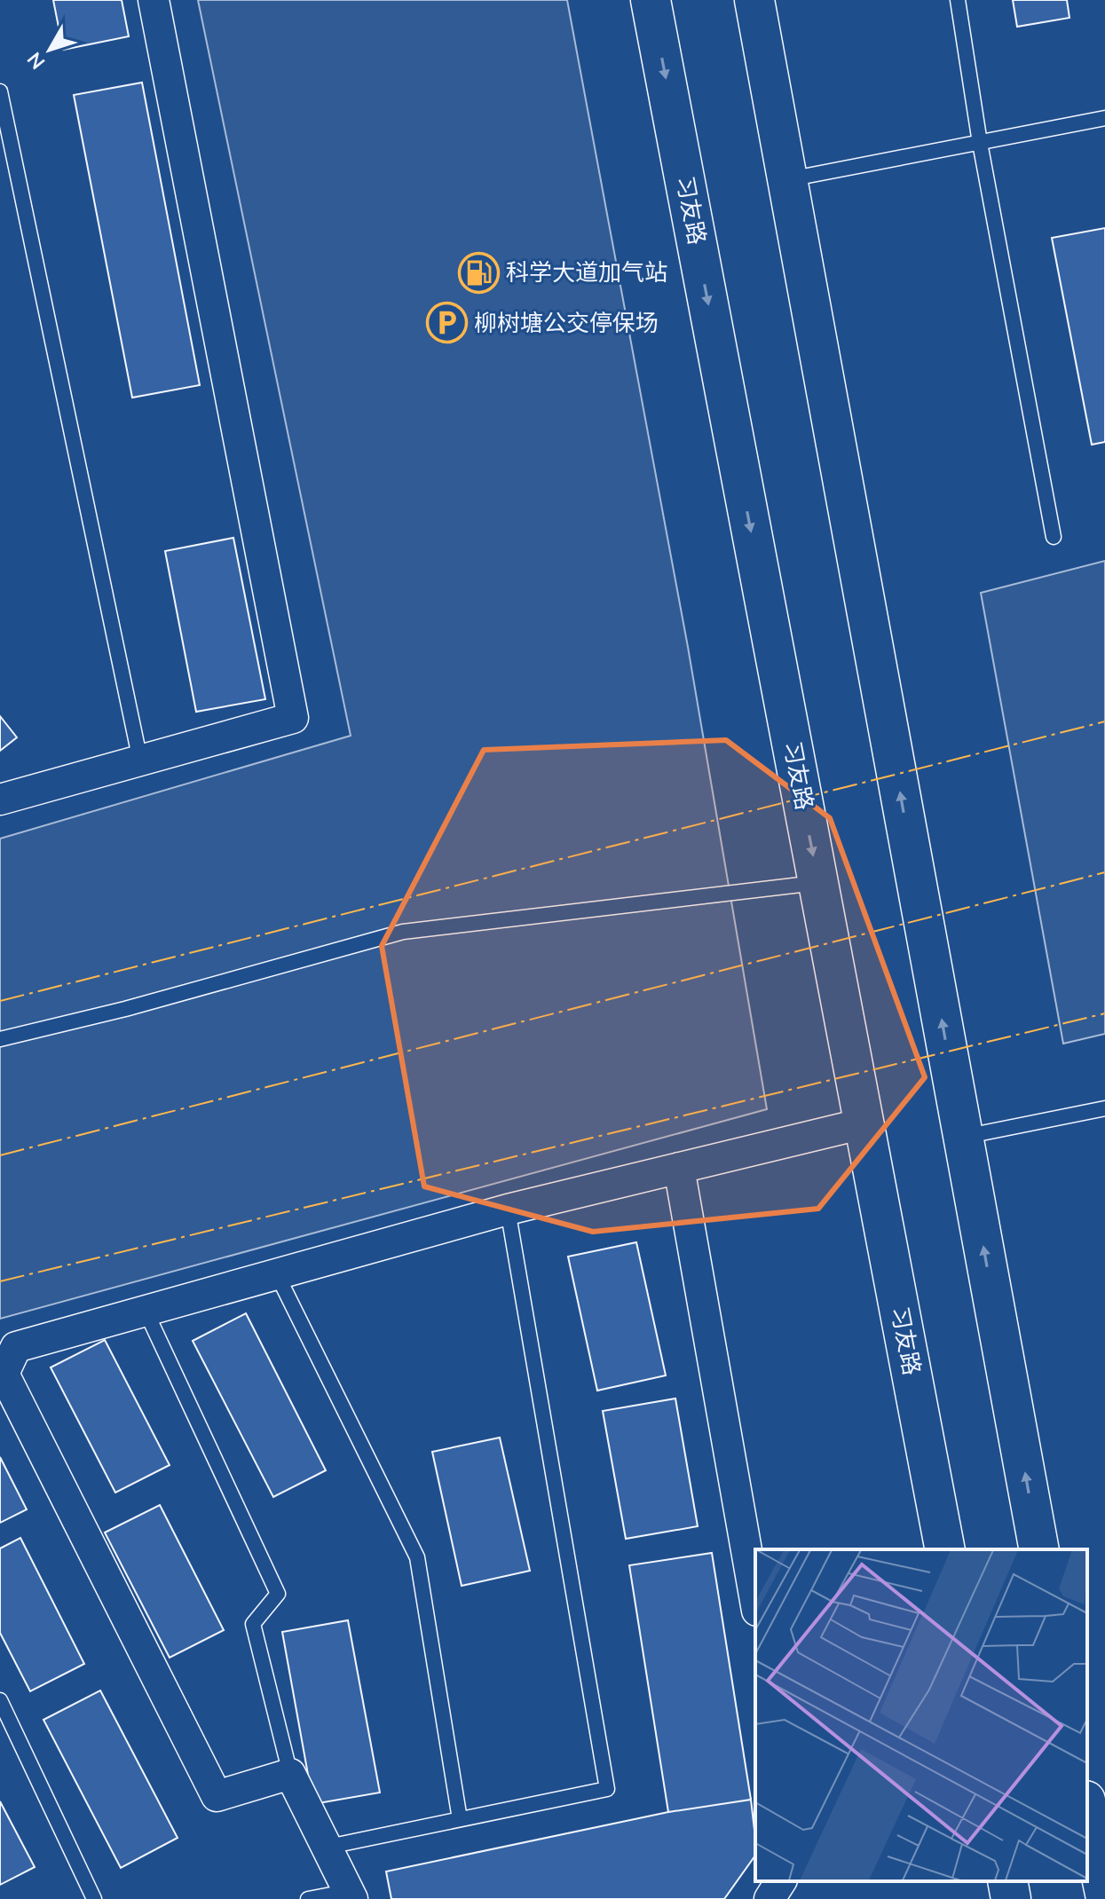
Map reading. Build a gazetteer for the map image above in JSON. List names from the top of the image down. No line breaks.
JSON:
{"streets":{"main road":["习友路"]},"places":{"fuel station":["科学大道加气站"],"parking":["柳树塘公交停保场"]},"north":"bottom left"}
